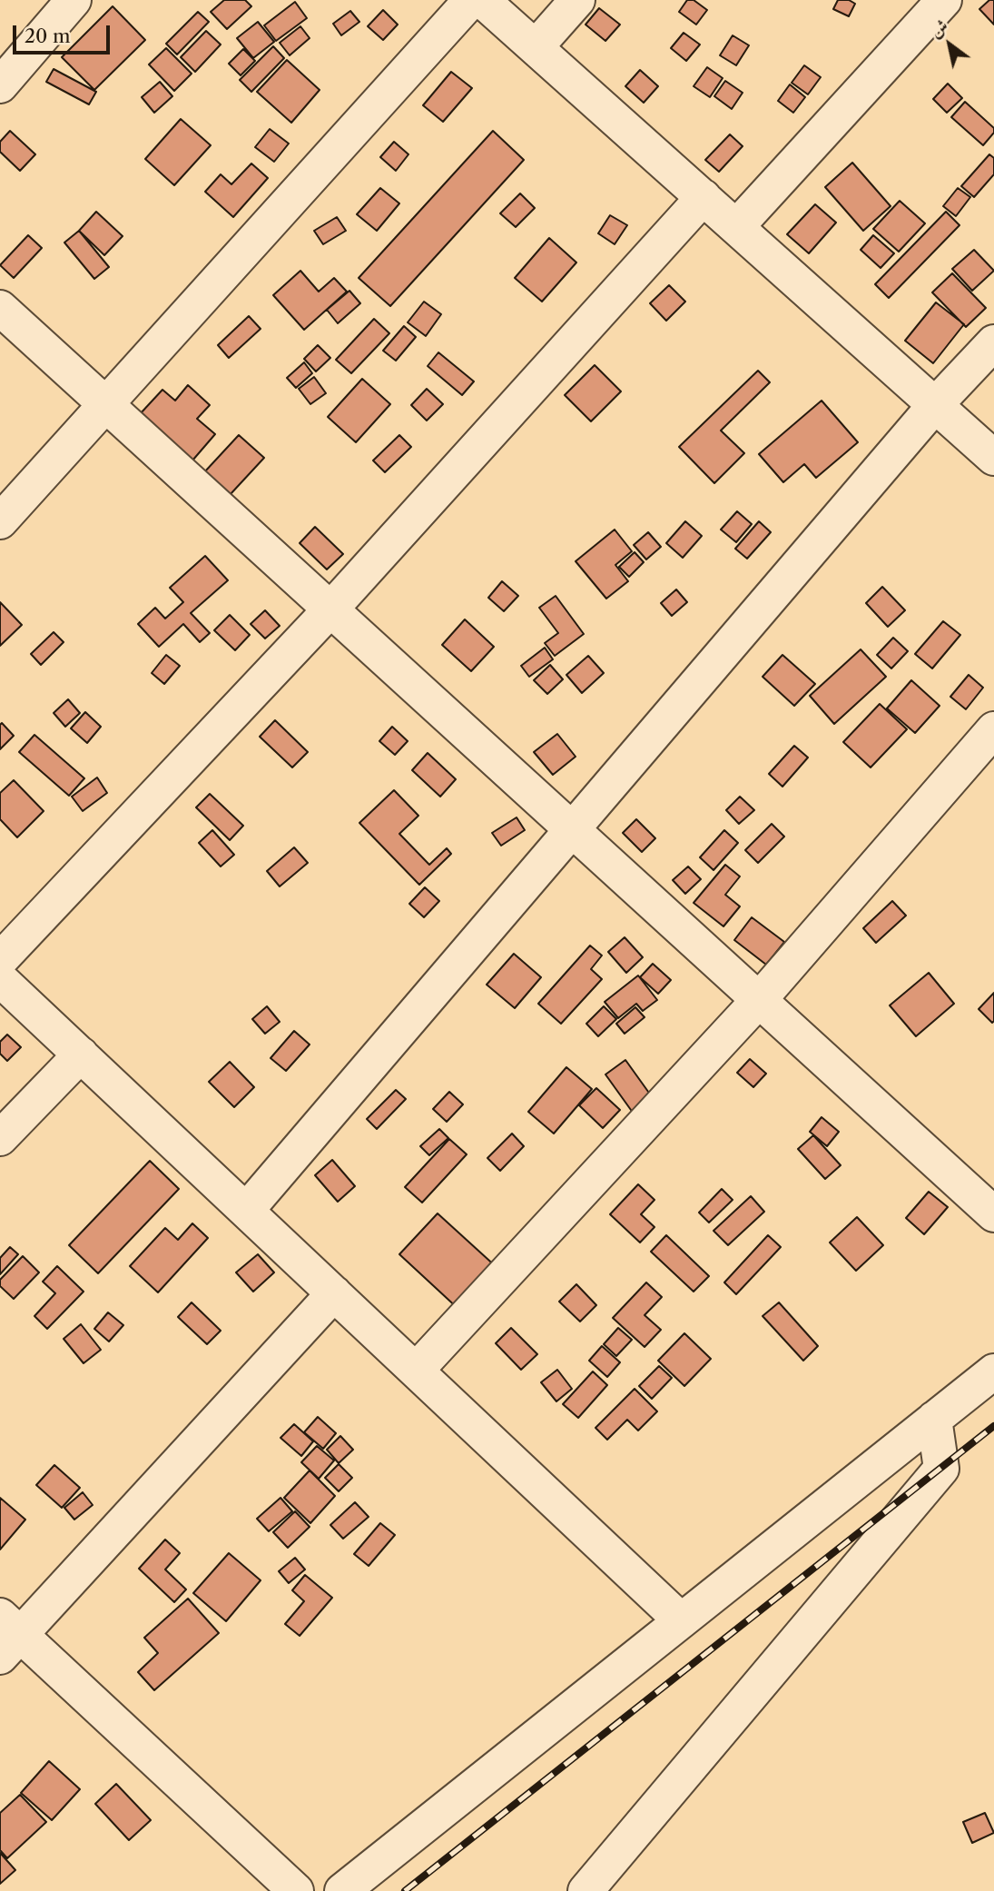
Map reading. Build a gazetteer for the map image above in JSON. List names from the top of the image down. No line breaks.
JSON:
{"scale_bar":"20 m","north":"top left"}
